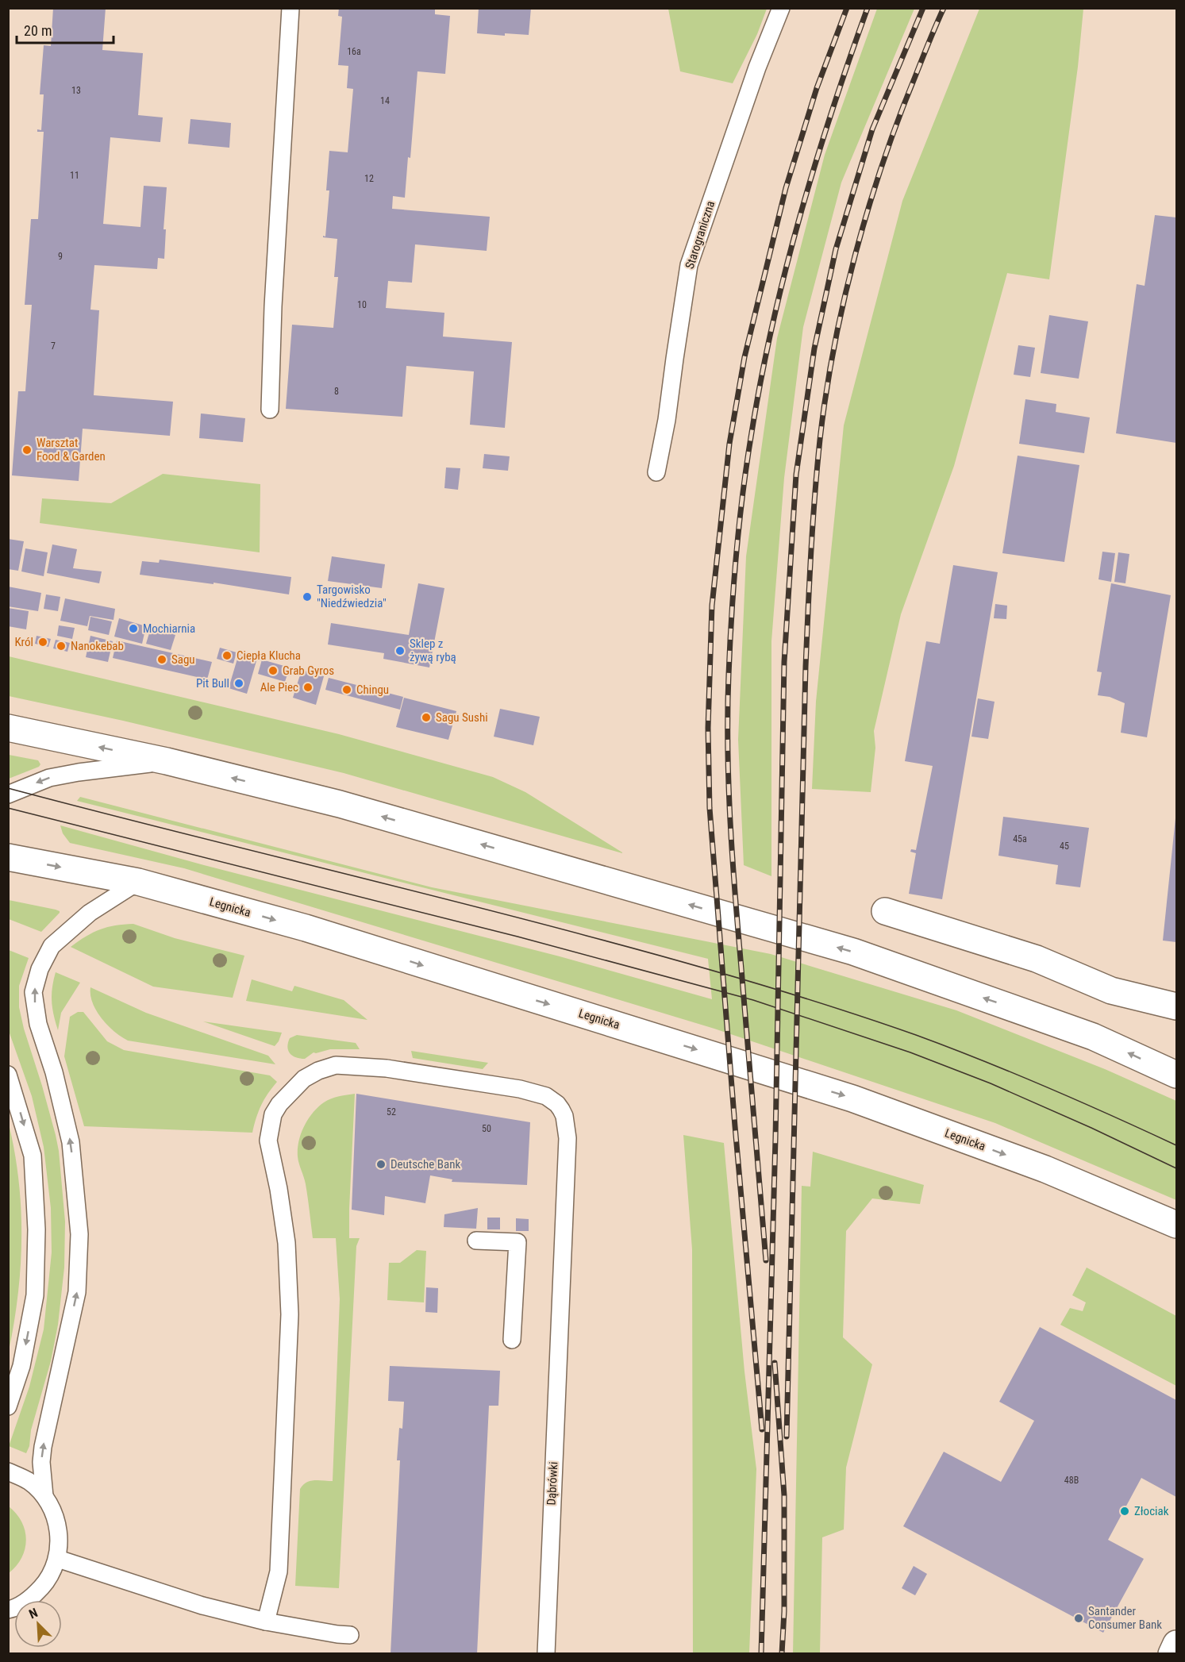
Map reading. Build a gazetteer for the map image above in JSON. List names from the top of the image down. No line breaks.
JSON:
{"streets":{"main road":["Legnicka"],"lane":["Starograniczna","Dąbrówki"]},"places":["Warsztat Food & Garden","Targowisko \"Niedźwiedzia\"","Mochiarnia","Król","Nanokebab","Sklep z żywą rybą","Ciepła Klucha","Sagu","Grab Gyros","Pit Bull","Ale Piec","Chingu","Sagu Sushi","Deutsche Bank","Złociak","Santander Consumer Bank"],"house_numbers":["16a","13","14","11","12","9","10","7","8","45a","45","52","50","48B"],"scale_bar":"20 m","north":"top left"}
